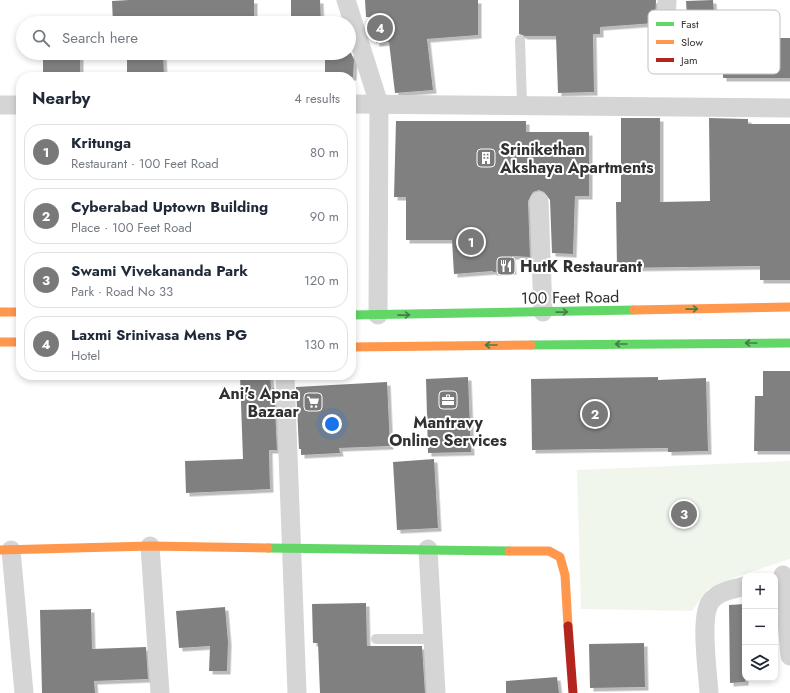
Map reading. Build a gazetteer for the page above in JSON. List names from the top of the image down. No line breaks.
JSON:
{"streets":{"main road":["100 Feet Road"]},"places":{"building":["Srinikethan Akshaya Apartments"],"restaurant":["HutK Restaurant"],"office":["Mantravy Online Services"],"supermarket":["Ani's Apna Bazaar"]},"legend":["Fast","Slow","Jam"],"page":{"pins":["4","1","2","3"],"search":"Search here","heading":["Nearby","4 results"],"list":[{"mark":"1","name":"Kritunga","note":"Restaurant · 100 Feet Road","value":"80 m"},{"mark":"2","name":"Cyberabad Uptown Building","note":"Place · 100 Feet Road","value":"90 m"},{"mark":"3","name":"Swami Vivekananda Park","note":"Park · Road No 33","value":"120 m"},{"mark":"4","name":"Laxmi Srinivasa Mens PG","note":"Hotel","value":"130 m"}],"map_buttons":["+","−"]}}
